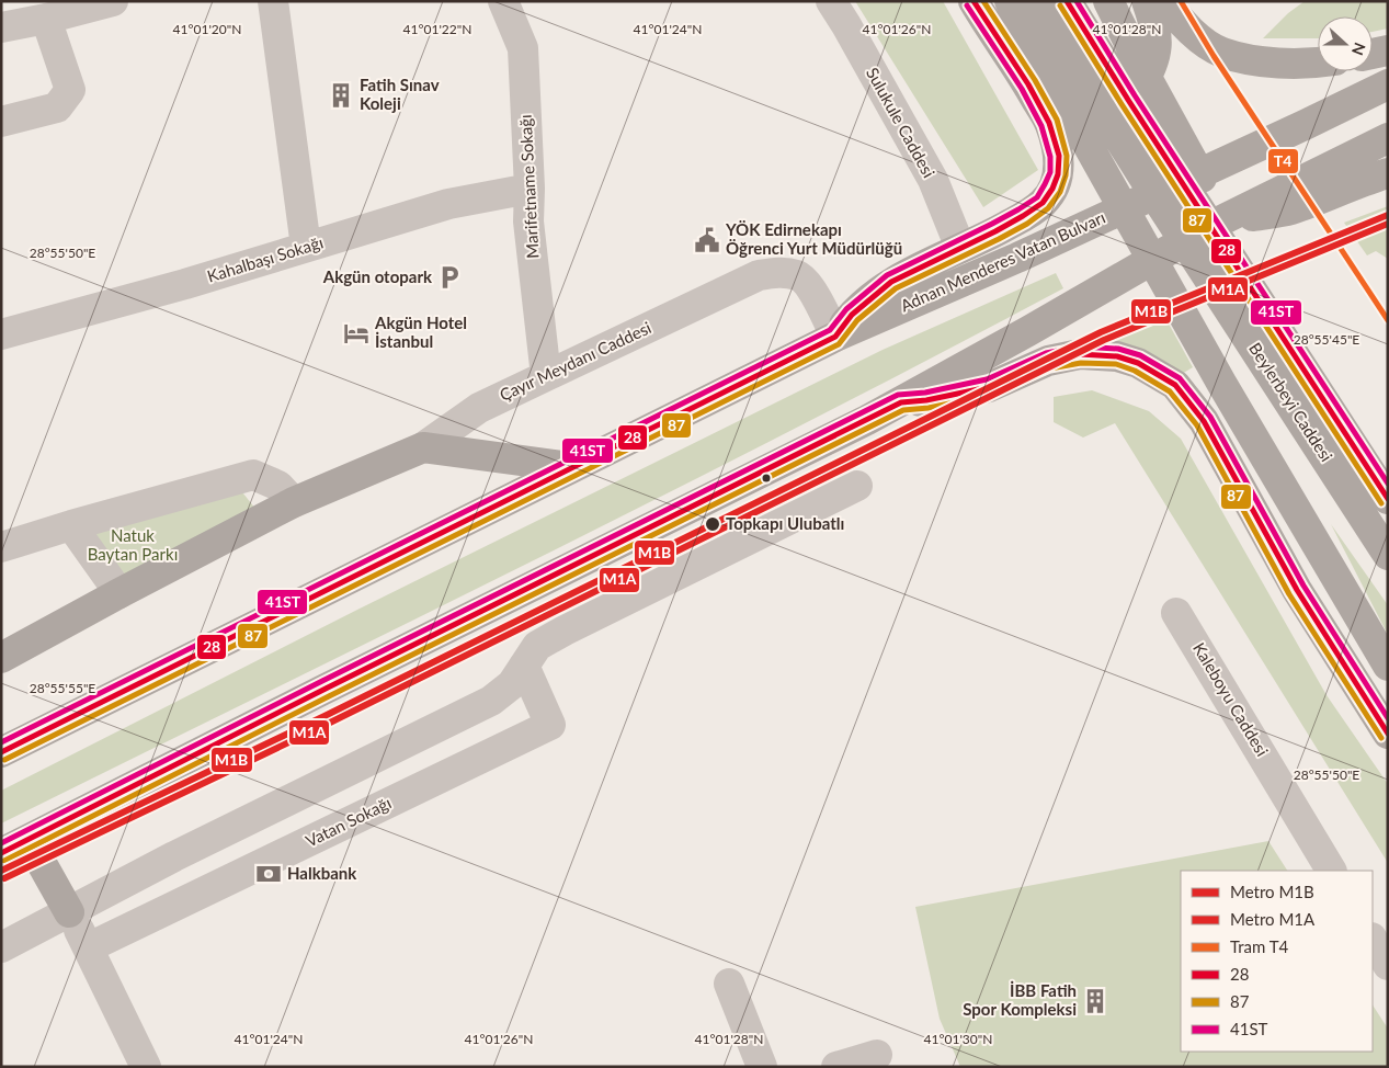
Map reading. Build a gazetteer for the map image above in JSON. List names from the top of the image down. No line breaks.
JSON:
{"streets":{"main road":["Adnan Menderes Vatan Bulvarı","Çayır Meydanı Caddesi","Beylerbeyi Caddesi"],"street":["Sulukule Caddesi","Marifetname Sokağı","Kahalbaşı Sokağı","Kaleboyu Caddesi","Vatan Sokağı"]},"crossings":[["Marifetname Sokağı","Kahalbaşı Sokağı"],["Marifetname Sokağı","Çayır Meydanı Caddesi"],["Adnan Menderes Vatan Bulvarı","Çayır Meydanı Caddesi"]],"parks":["Natuk Baytan Parkı"],"places":{"building":["Fatih Sınav Koleji","İBB Fatih Spor Kompleksi"],"public building":["YÖK Edirnekapı Öğrenci Yurt Müdürlüğü"],"parking":["Akgün otopark"],"hotel":["Akgün Hotel İstanbul"],"other":["Topkapı Ulubatlı"],"bank":["Halkbank"]},"lines":["tram line T4","transit line 28","transit line 87","transit line 41ST","metro line M1B","metro line M1A"],"legend":["Metro M1B","Metro M1A","Tram T4","28","87","41ST"],"north":"right","coordinates":["41°01'20\"N","41°01'22\"N","41°01'24\"N","41°01'26\"N","41°01'28\"N","28°55'50\"E","28°55'45\"E","28°55'55\"E","41°01'30\"N"]}
